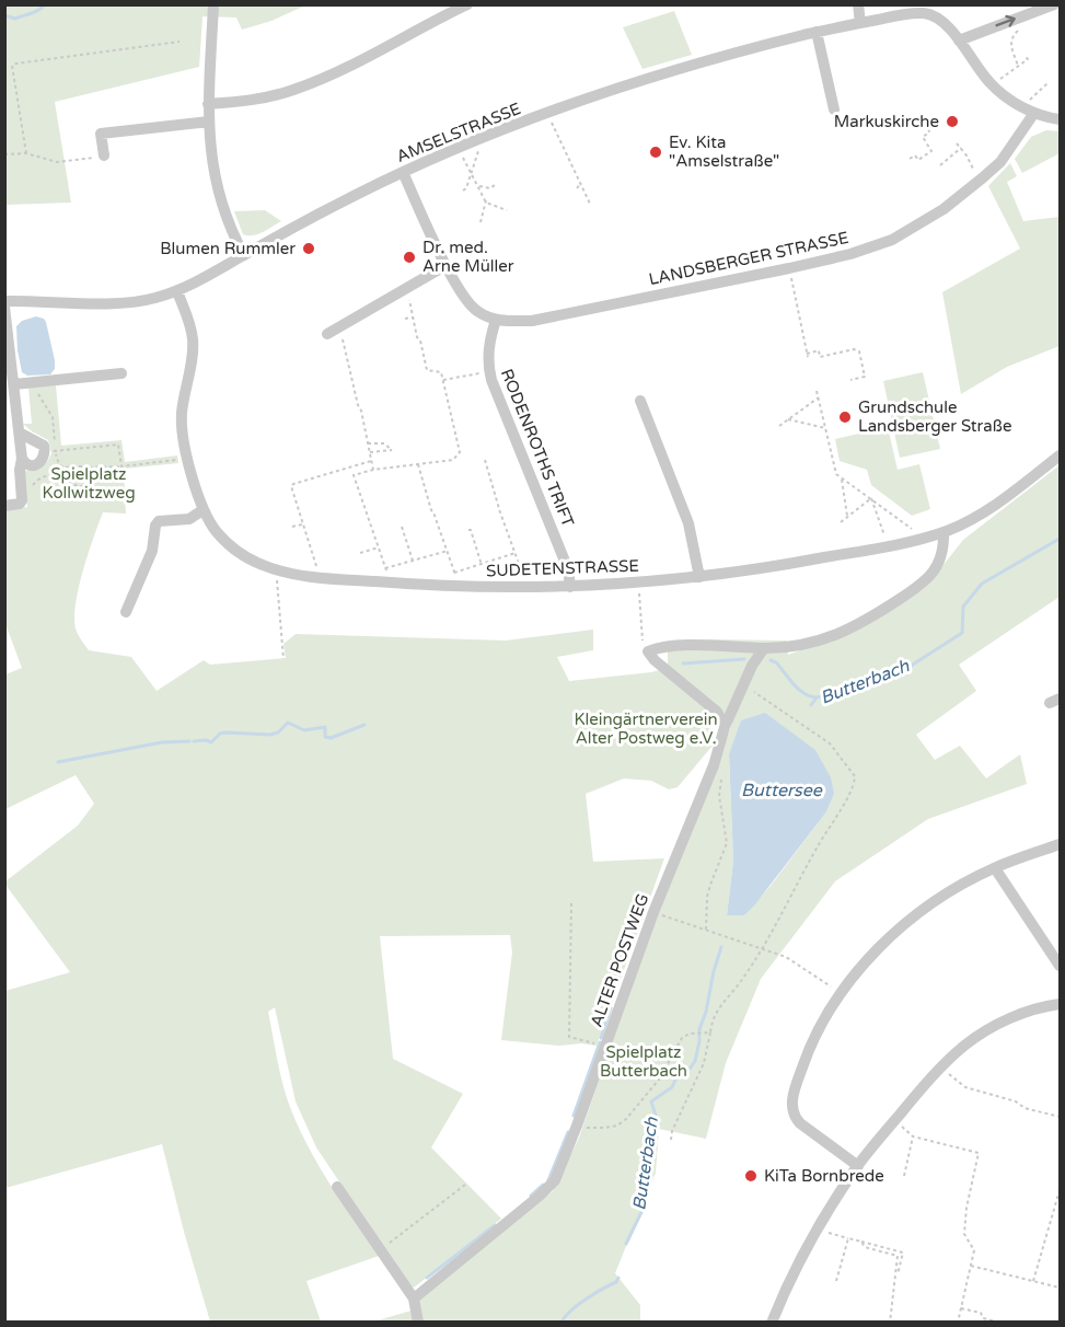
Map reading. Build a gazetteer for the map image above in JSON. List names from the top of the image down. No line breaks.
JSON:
{"streets":{"street":["AMSELSTRASSE","LANDSBERGER STRASSE","RODENROTHS TRIFT","SUDETENSTRASSE","ALTER POSTWEG"]},"crossings":[["AMSELSTRASSE","SUDETENSTRASSE"],["LANDSBERGER STRASSE","RODENROTHS TRIFT"],["RODENROTHS TRIFT","SUDETENSTRASSE"]],"water":["Butterbach","Buttersee"],"parks":["Spielplatz Kollwitzweg","Kleingärtnerverein Alter Postweg e.V.","Spielplatz Butterbach"],"places":["Markuskirche","Ev. Kita \"Amselstraße\"","Blumen Rummler","Dr. med. Arne Müller","Grundschule Landsberger Straße","KiTa Bornbrede"]}
